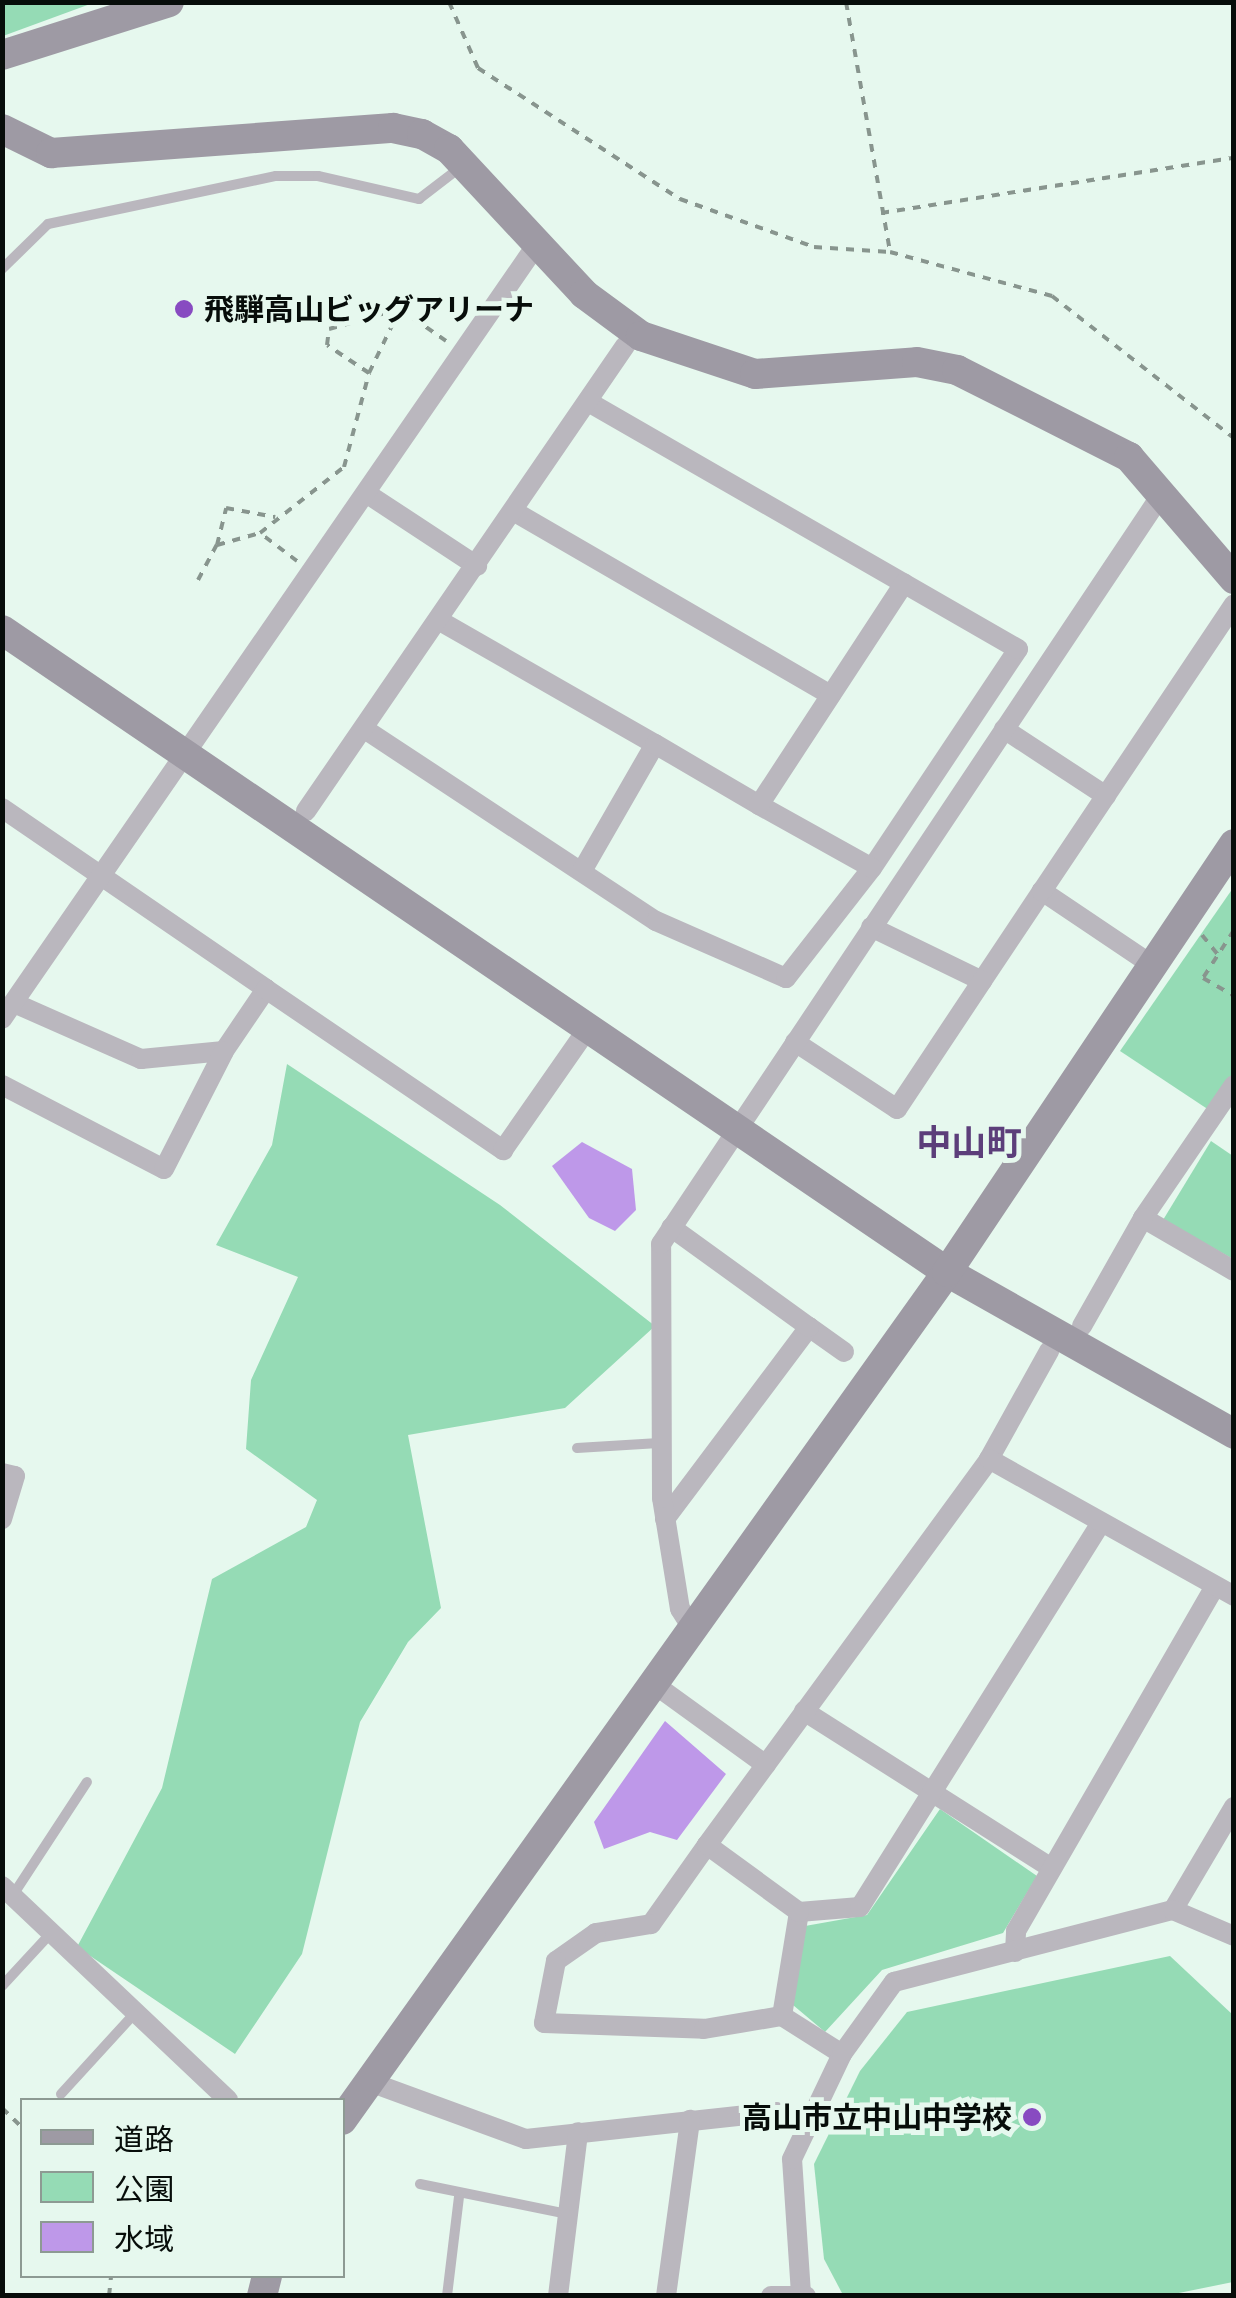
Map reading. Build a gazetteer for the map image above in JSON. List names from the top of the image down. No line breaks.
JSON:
{"districts":["中山町"],"places":["飛騨高山ビッグアリーナ","高山市立中山中学校"],"legend":["道路","公園","水域"]}
